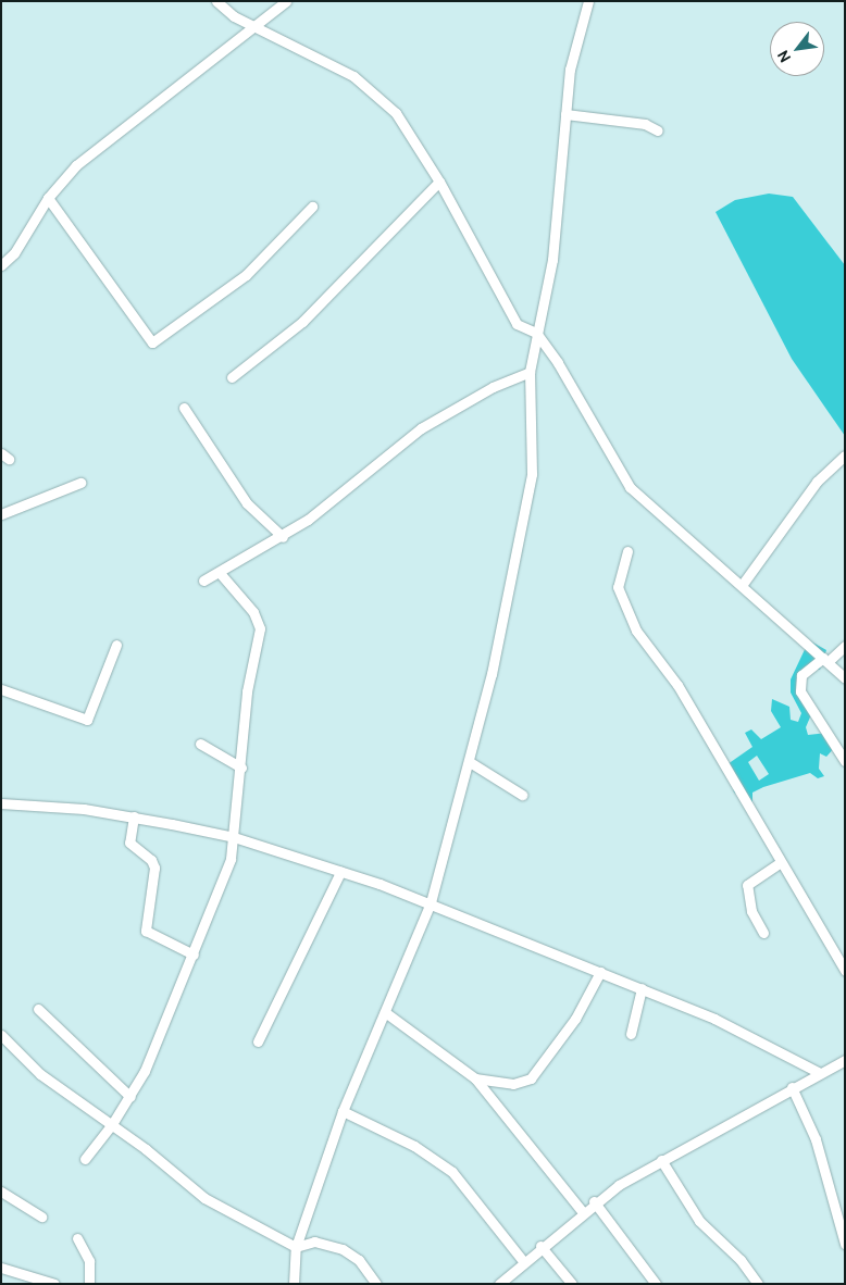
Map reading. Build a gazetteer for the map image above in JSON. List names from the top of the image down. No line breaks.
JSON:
{"north":"bottom left"}
